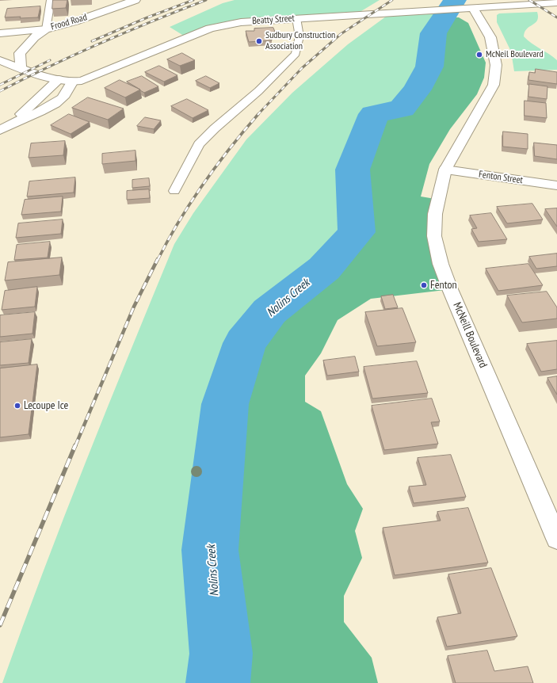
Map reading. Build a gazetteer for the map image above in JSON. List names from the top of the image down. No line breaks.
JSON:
{"streets":{"street":["Beatty Street","Frood Road","Fenton Street","McNeill Boulevard"]},"crossings":[["Beatty Street","McNeill Boulevard"],["Fenton Street","McNeill Boulevard"]],"water":["Nolins Creek"],"places":["Sudbury Construction Association","McNeil Boulevard","Fenton","Lecoupe Ice"]}
